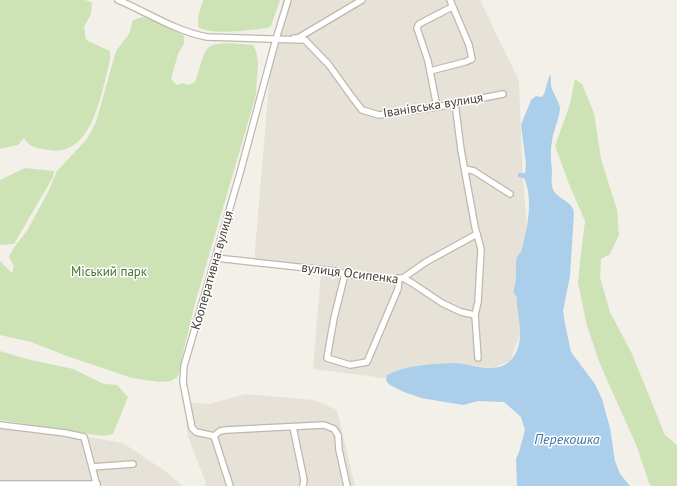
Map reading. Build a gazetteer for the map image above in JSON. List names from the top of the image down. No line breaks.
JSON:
{"streets":{"street":["Іванівська вулиця","Кооперативна вулиця","вулиця Осипенка"]},"crossings":[["Іванівська вулиця","Кооперативна вулиця"],["Кооперативна вулиця","вулиця Осипенка"]],"water":["Перекошка"],"parks":["Міський парк"]}
